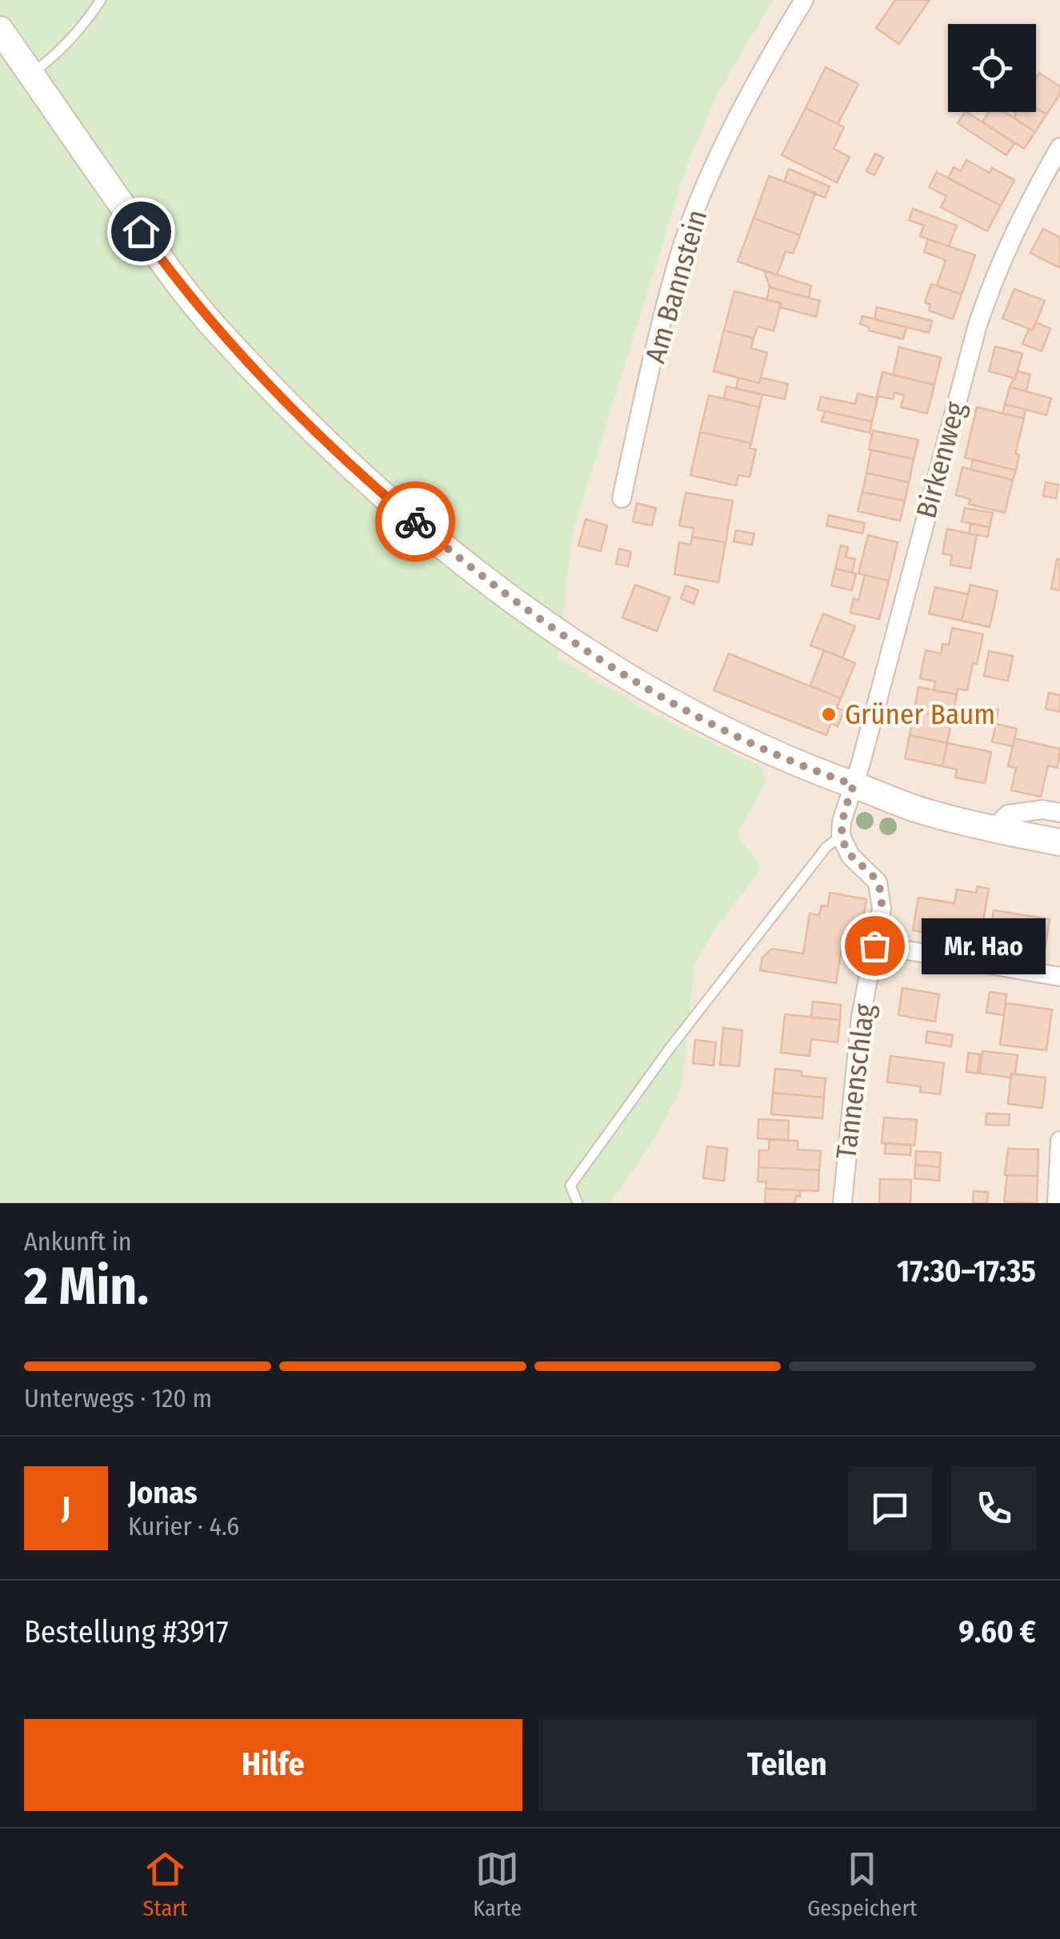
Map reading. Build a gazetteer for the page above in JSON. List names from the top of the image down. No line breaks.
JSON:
{"streets":{"street":["Am Bannstein","Birkenweg","Tannenschlag"]},"places":["Grüner Baum","Mr. Hao"],"page":{"bubble":"Mr. Hao","heading":["2 Min.","Ankunft in","17:30–17:35"],"panel":["Jonas","Kurier · 4.6","Bestellung #3917","9.60 €"],"bar":"Unterwegs · 120 m","round":"J","buttons":["Hilfe","Teilen"],"tabs":["Start","Karte","Gespeichert"]}}
